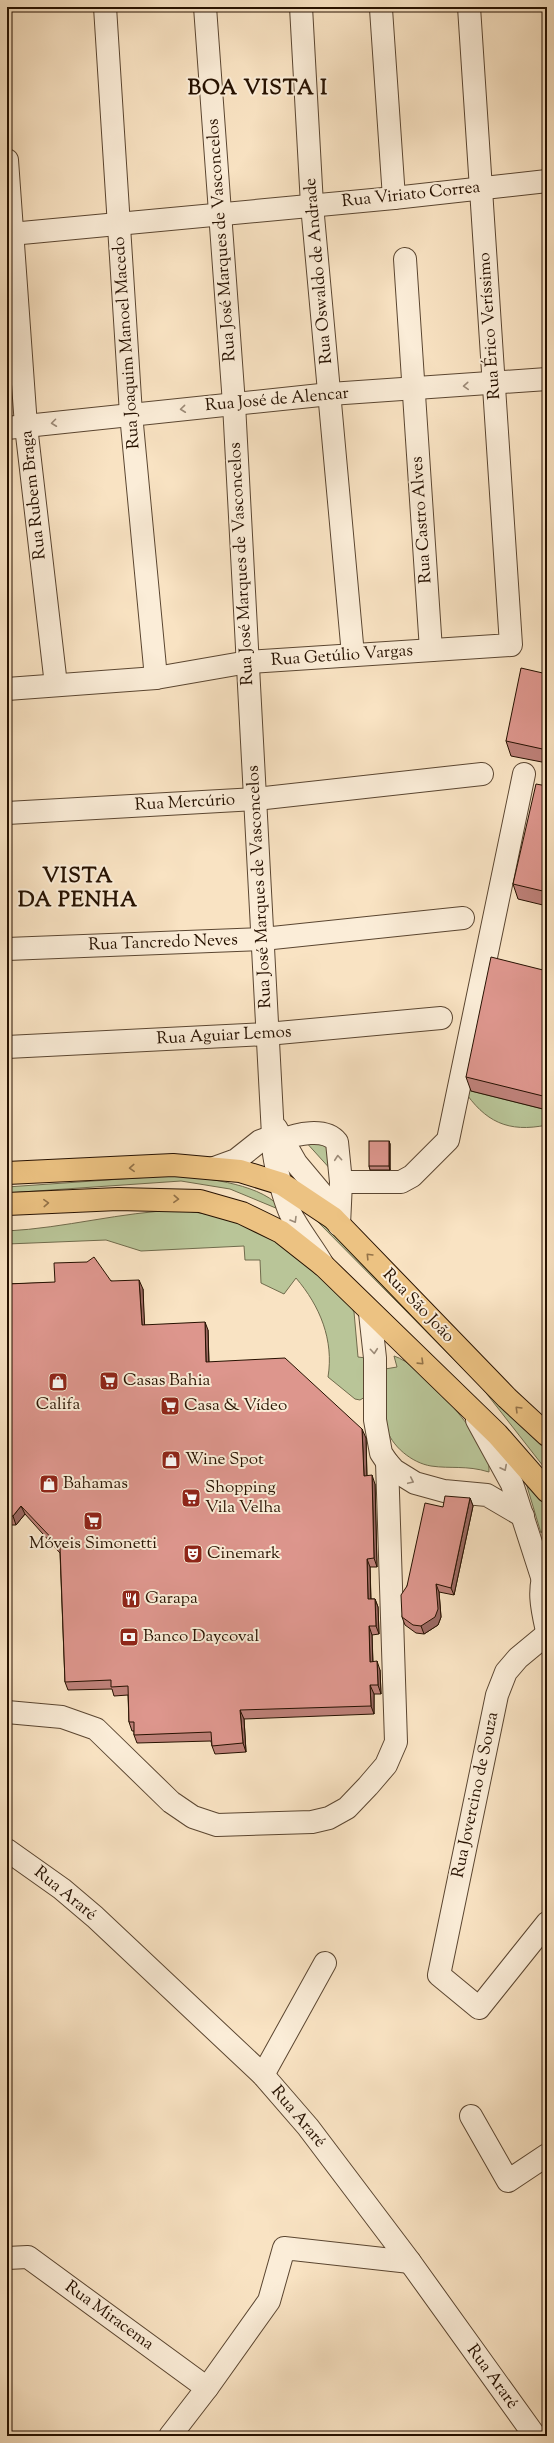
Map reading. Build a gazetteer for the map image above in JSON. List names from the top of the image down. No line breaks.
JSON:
{"streets":{"main road":["Rua São João"],"street":["Rua Viriato Correa","Rua José Marques de Vasconcelos","Rua Oswaldo de Andrade","Rua Érico Veríssimo","Rua Joaquim Manoel Macedo","Rua José de Alencar","Rua Rubem Braga","Rua Castro Alves","Rua Getúlio Vargas","Rua Mercúrio","Rua Tancredo Neves","Rua Aguiar Lemos","Rua Jovercino de Souza","Rua Araré","Rua Miracema"]},"crossings":[["Rua Viriato Correa","Rua José Marques de Vasconcelos"],["Rua Viriato Correa","Rua Oswaldo de Andrade"],["Rua Viriato Correa","Rua Érico Veríssimo"],["Rua Viriato Correa","Rua Joaquim Manoel Macedo"],["Rua Viriato Correa","Rua Rubem Braga"],["Rua José Marques de Vasconcelos","Rua José de Alencar"],["Rua José Marques de Vasconcelos","Rua Getúlio Vargas"],["Rua José Marques de Vasconcelos","Rua Mercúrio"],["Rua José Marques de Vasconcelos","Rua Tancredo Neves"],["Rua José Marques de Vasconcelos","Rua Aguiar Lemos"],["Rua José Marques de Vasconcelos","Rua São João"],["Rua Oswaldo de Andrade","Rua José de Alencar"],["Rua Oswaldo de Andrade","Rua Getúlio Vargas"],["Rua Érico Veríssimo","Rua José de Alencar"],["Rua Érico Veríssimo","Rua Getúlio Vargas"],["Rua Joaquim Manoel Macedo","Rua José de Alencar"],["Rua Joaquim Manoel Macedo","Rua Getúlio Vargas"],["Rua José de Alencar","Rua Rubem Braga"],["Rua José de Alencar","Rua Castro Alves"],["Rua Rubem Braga","Rua Getúlio Vargas"],["Rua Castro Alves","Rua Getúlio Vargas"]],"one_way":["Rua José de Alencar"],"districts":["BOA VISTA I","VISTA DA PENHA"],"places":{"supermarket":["Casas Bahia","Casa & Vídeo","Shopping Vila Velha","Móveis Simonetti"],"shop":["Califa","Wine Spot","Bahamas"],"theatre":["Cinemark"],"restaurant":["Garapa"],"bank":["Banco Daycoval"]}}
